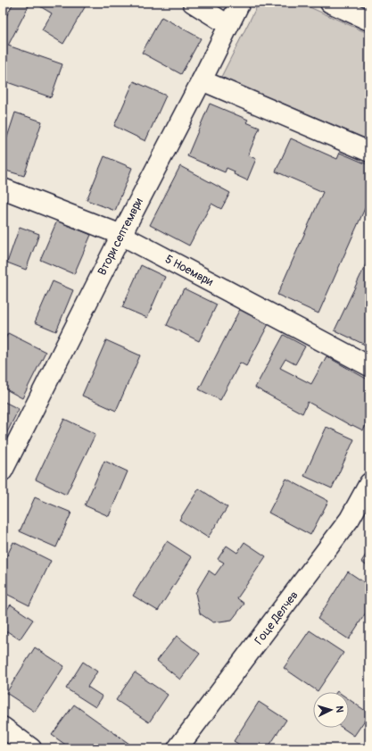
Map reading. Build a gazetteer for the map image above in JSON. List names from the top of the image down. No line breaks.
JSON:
{"streets":{"street":["Втори септември","5 Ноември","Гоце Делчев"]},"crossings":[["Втори септември","5 Ноември"]],"north":"right"}
